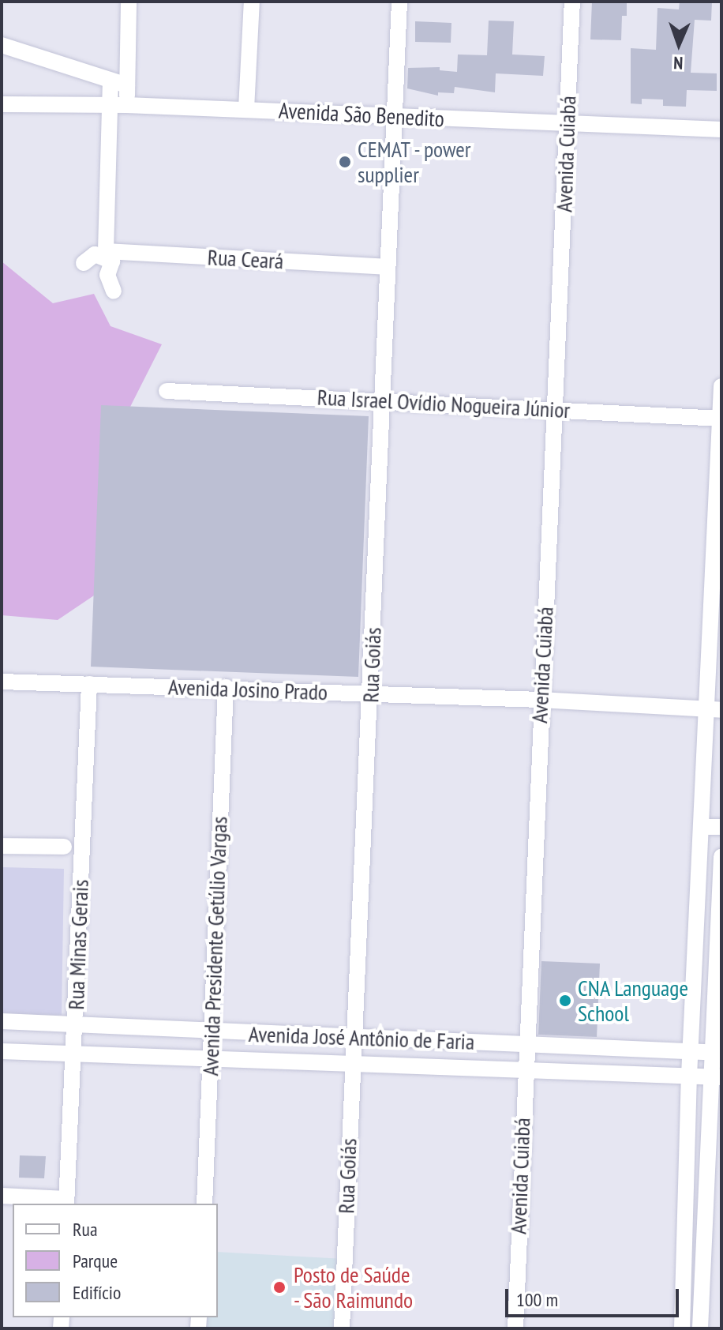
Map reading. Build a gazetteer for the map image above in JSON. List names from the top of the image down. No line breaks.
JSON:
{"streets":{"street":["Avenida São Benedito","Avenida Cuiabá","Rua Ceará","Rua Israel Ovídio Nogueira Júnior","Rua Goiás","Avenida Josino Prado","Rua Minas Gerais","Avenida Presidente Getúlio Vargas","Avenida José Antônio de Faria"]},"crossings":[["Avenida São Benedito","Avenida Cuiabá"],["Avenida São Benedito","Rua Goiás"],["Avenida Cuiabá","Rua Israel Ovídio Nogueira Júnior"],["Avenida Cuiabá","Avenida Josino Prado"],["Avenida Cuiabá","Avenida José Antônio de Faria"],["Rua Ceará","Rua Goiás"],["Rua Israel Ovídio Nogueira Júnior","Rua Goiás"],["Rua Goiás","Avenida Josino Prado"],["Rua Goiás","Avenida José Antônio de Faria"],["Avenida Josino Prado","Rua Minas Gerais"],["Avenida Josino Prado","Avenida Presidente Getúlio Vargas"],["Rua Minas Gerais","Avenida José Antônio de Faria"],["Avenida Presidente Getúlio Vargas","Avenida José Antônio de Faria"]],"places":["CEMAT - power supplier","CNA Language School","Posto de Saúde - São Raimundo"],"legend":["Rua","Parque","Edifício"],"scale_bar":"100 m","north":"bottom"}
